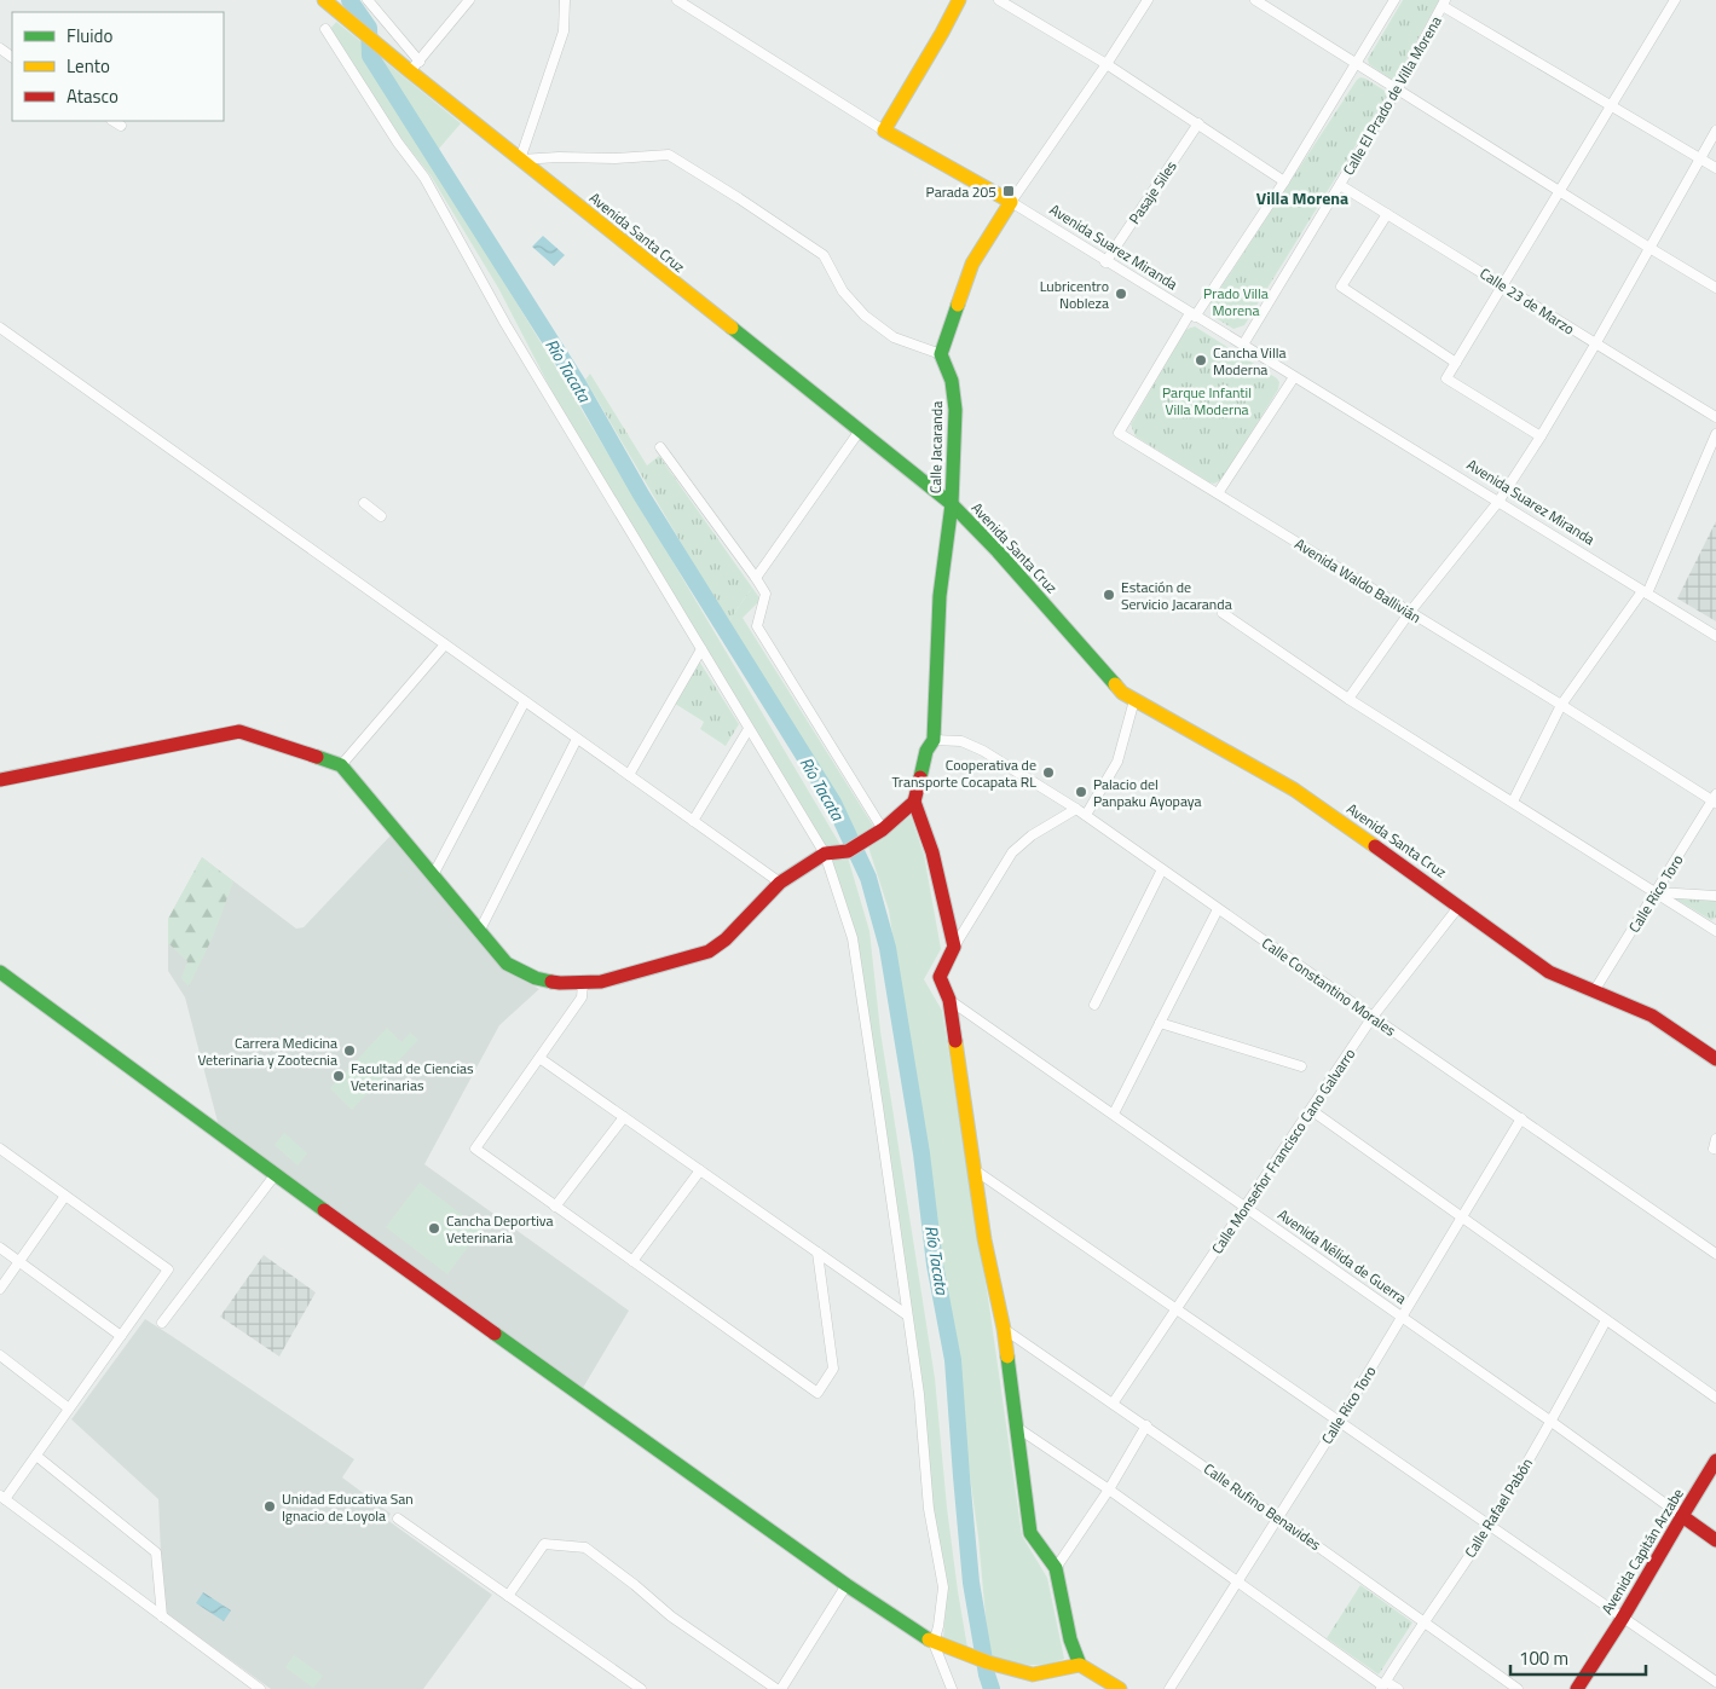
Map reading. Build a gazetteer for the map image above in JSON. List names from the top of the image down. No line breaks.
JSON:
{"streets":{"main road":["Avenida Santa Cruz","Avenida Suarez Miranda","Calle Jacaranda","Avenida Nélida de Guerra","Avenida Capitán Arzabe"],"street":["Calle El Prado de Villa Morena","Pasaje Siles","Calle 23 de Marzo","Avenida Waldo Ballivián","Calle Rico Toro","Calle Constantino Morales","Calle Monseñor Francisco Cano Galvarro","Calle Rufino Benavides","Calle Rafael Pabón"]},"crossings":[["Calle El Prado de Villa Morena","Avenida Suarez Miranda"],["Calle El Prado de Villa Morena","Calle 23 de Marzo"],["Pasaje Siles","Avenida Suarez Miranda"],["Avenida Santa Cruz","Calle Jacaranda"],["Avenida Santa Cruz","Calle Rico Toro"],["Avenida Santa Cruz","Calle Monseñor Francisco Cano Galvarro"],["Avenida Suarez Miranda","Avenida Waldo Ballivián"],["Calle Jacaranda","Calle Constantino Morales"],["Avenida Waldo Ballivián","Calle Rico Toro"],["Calle Rico Toro","Calle Constantino Morales"],["Calle Rico Toro","Avenida Nélida de Guerra"],["Calle Rico Toro","Calle Rufino Benavides"],["Calle Constantino Morales","Calle Monseñor Francisco Cano Galvarro"],["Calle Monseñor Francisco Cano Galvarro","Avenida Nélida de Guerra"],["Calle Monseñor Francisco Cano Galvarro","Calle Rufino Benavides"],["Avenida Nélida de Guerra","Calle Rafael Pabón"],["Avenida Nélida de Guerra","Avenida Capitán Arzabe"],["Calle Rufino Benavides","Calle Rafael Pabón"]],"districts":["Villa Morena"],"water":["Río Tacata"],"parks":["Prado Villa Morena","Parque Infantil Villa Moderna"],"places":{"transit":["Parada 205"],"other":["Lubricentro Nobleza","Cancha Villa Moderna","Estación de Servicio Jacaranda","Cooperativa de Transporte Cocapata RL","Palacio del Panpaku Ayopaya","Carrera Medicina Veterinaria y Zootecnia","Facultad de Ciencias Veterinarias","Cancha Deportiva Veterinaria","Unidad Educativa San Ignacio de Loyola"]},"legend":["Fluido","Lento","Atasco"],"scale_bar":"100 m"}
